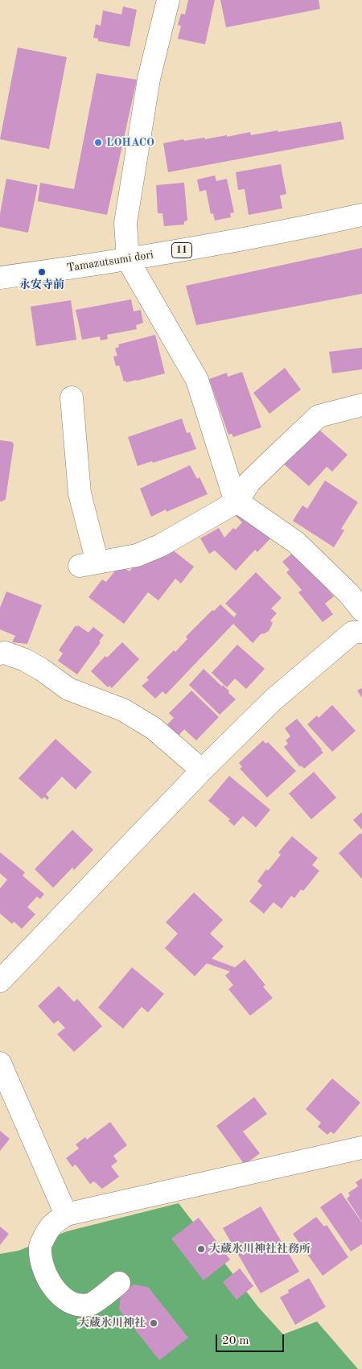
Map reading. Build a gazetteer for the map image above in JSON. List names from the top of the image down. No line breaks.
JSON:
{"streets":{"street":["11","Tamazutsumi dori"]},"places":["LOHACO","永安寺前","大蔵氷川神社社務所","大蔵氷川神社"],"scale_bar":"20 m"}
